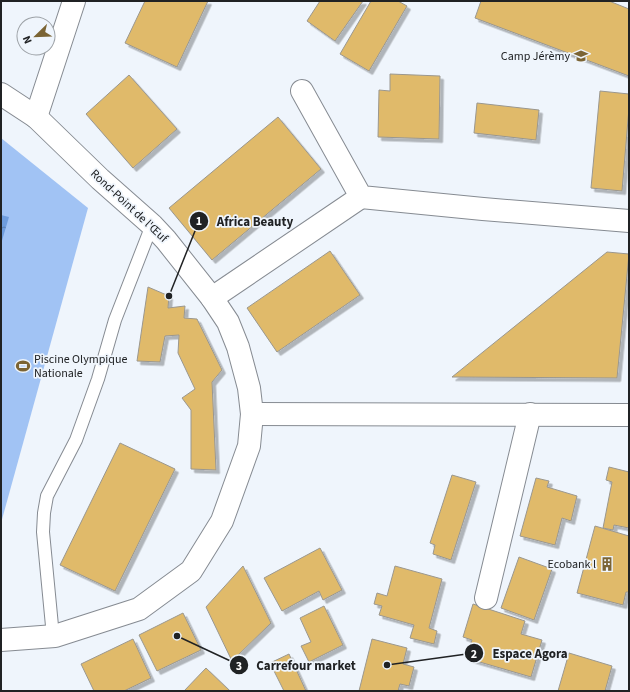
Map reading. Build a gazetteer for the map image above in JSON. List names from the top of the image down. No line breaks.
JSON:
{"streets":{"street":["Rond-Point de l'Œuf"]},"places":{"school or university":["Camp Jérèmy"],"other":["Africa Beauty","Carrefour market","Espace Agora"],"sports":["Piscine Olympique Nationale"],"building":["Ecobank l"]},"north":"bottom left"}
